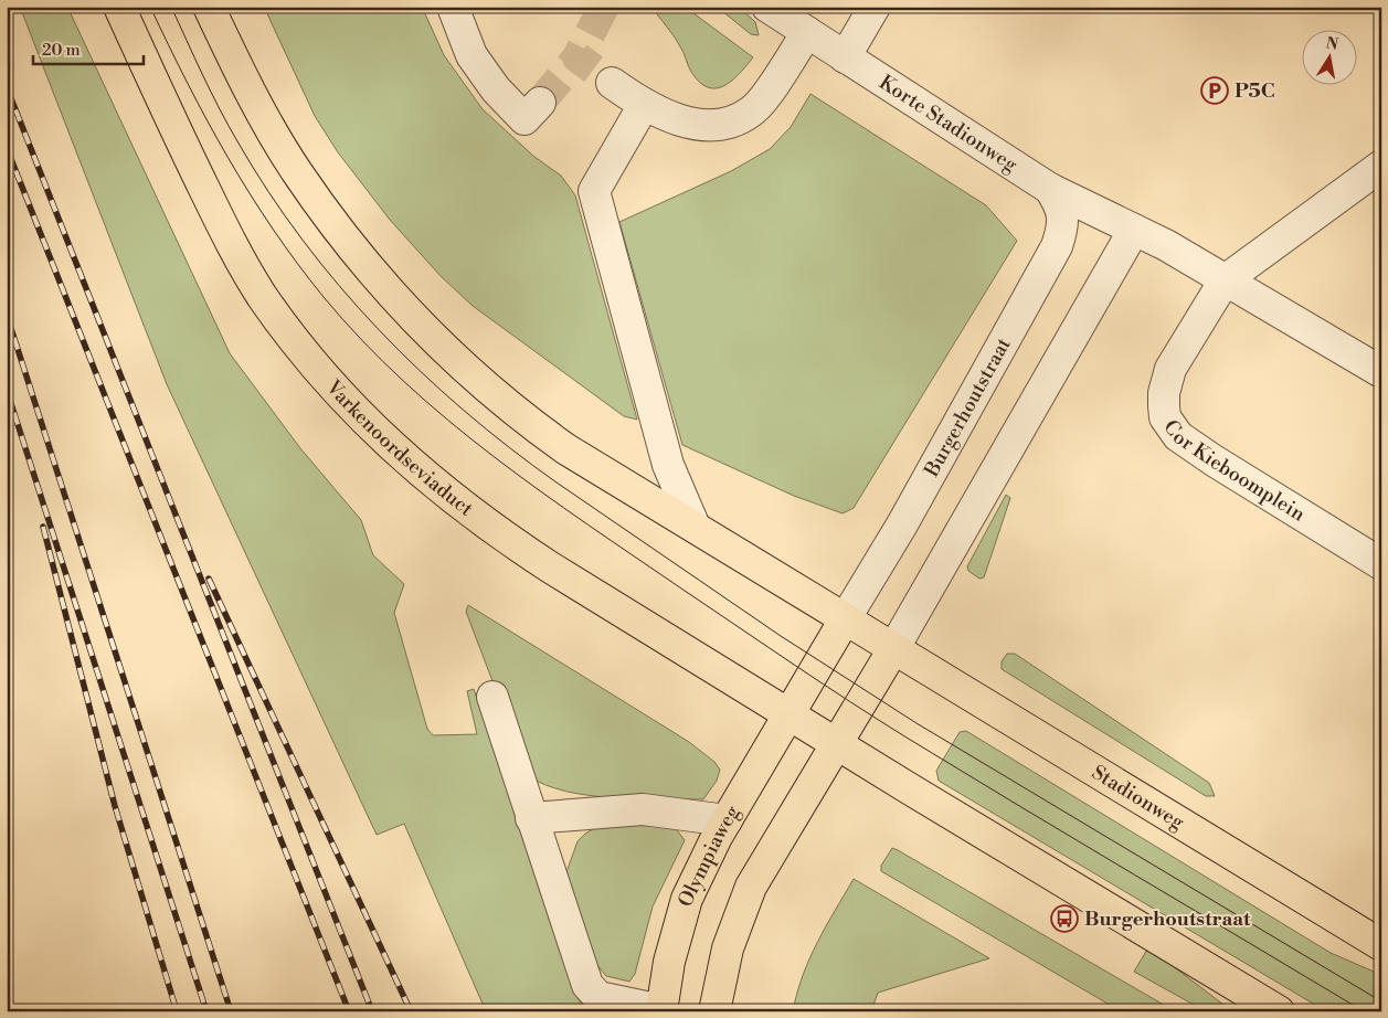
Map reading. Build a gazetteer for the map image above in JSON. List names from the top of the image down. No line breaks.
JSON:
{"streets":{"main road":["Varkenoordseviaduct","Stadionweg","Olympiaweg"],"street":["Korte Stadionweg","Burgerhoutstraat","Cor Kieboomplein"]},"crossings":[["Korte Stadionweg","Burgerhoutstraat"],["Burgerhoutstraat","Olympiaweg"],["Varkenoordseviaduct","Olympiaweg"]],"places":{"parking":["P5C"],"bus stop":["Burgerhoutstraat"]},"scale_bar":"20 m","north":"top"}
